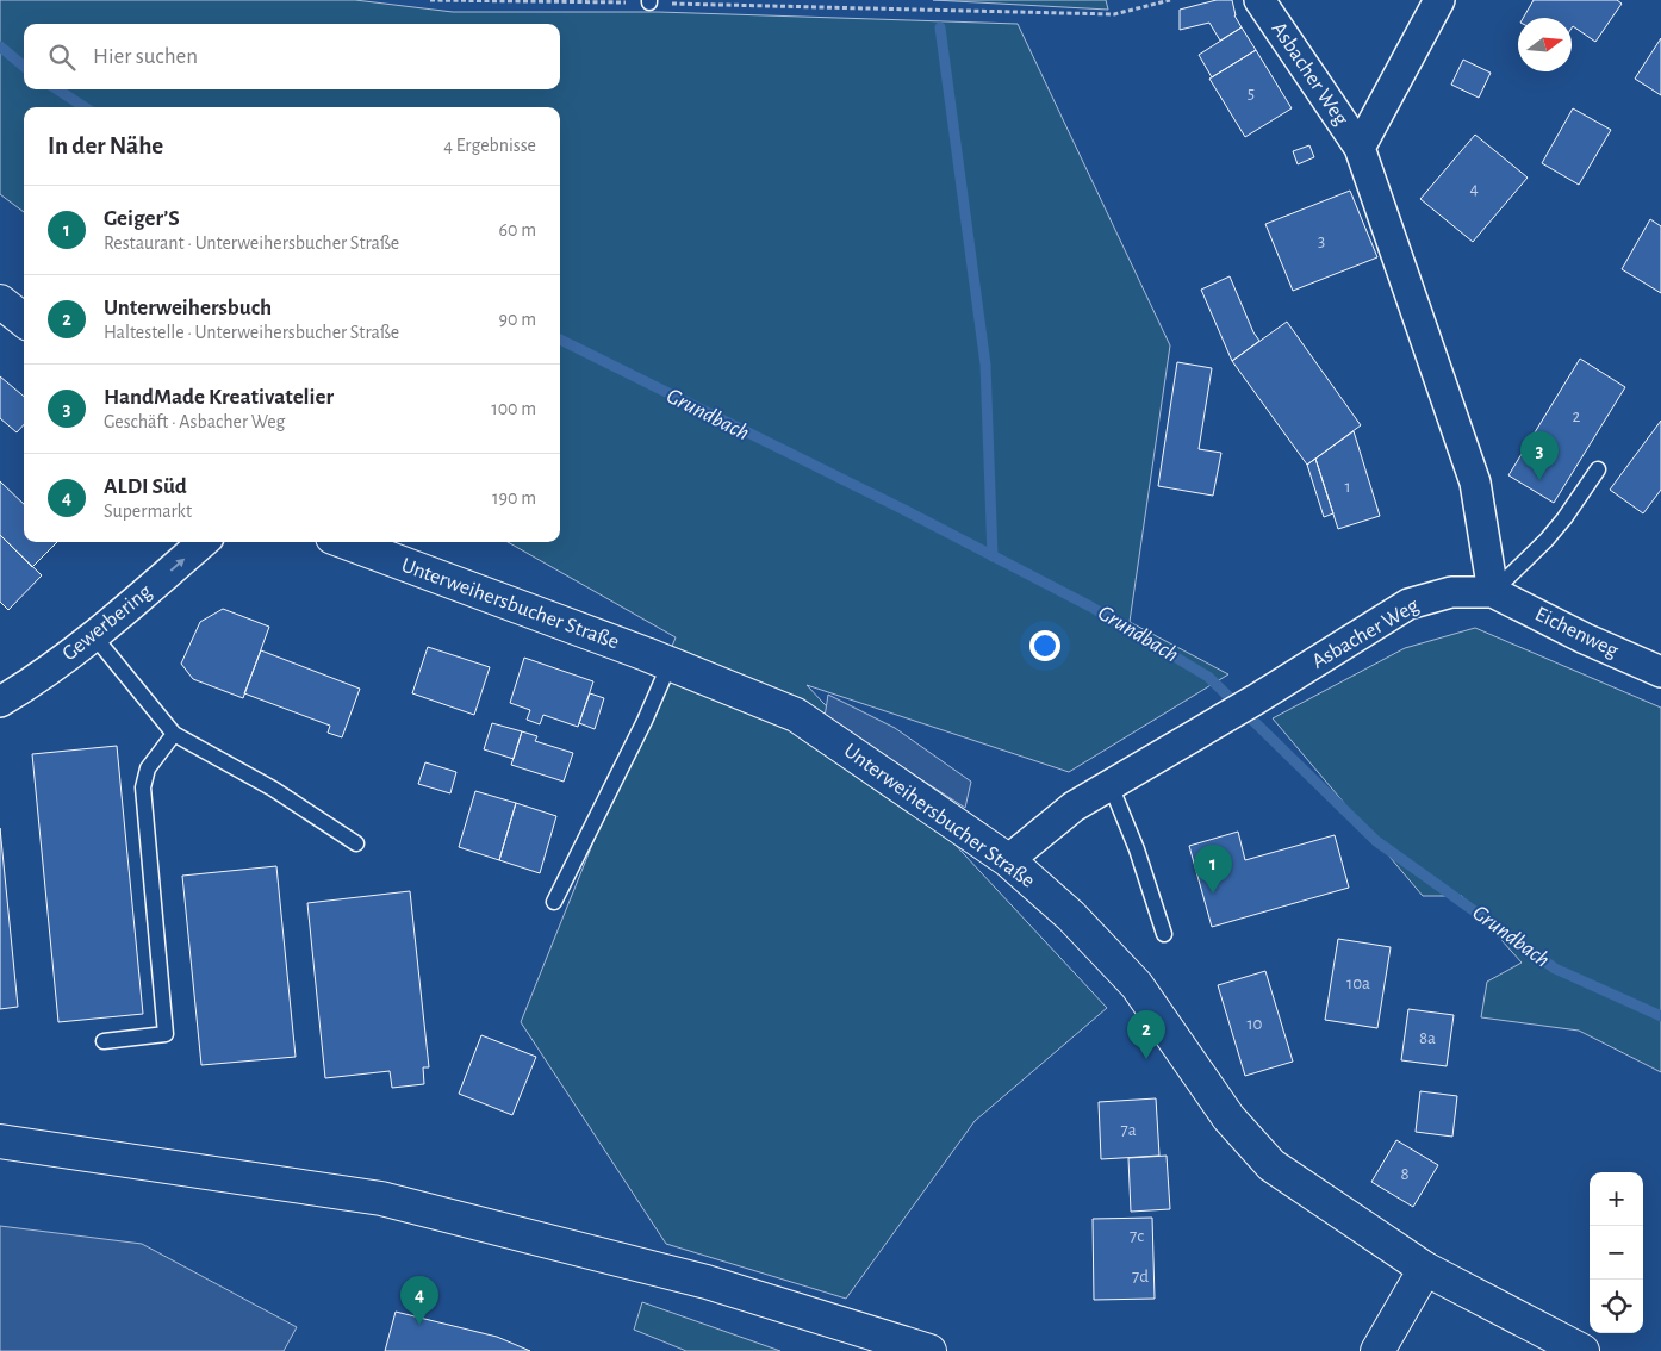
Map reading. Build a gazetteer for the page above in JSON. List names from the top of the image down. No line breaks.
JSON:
{"streets":{"street":["Asbacher Weg","Unterweihersbucher Straße","Gewerbering","Eichenweg"]},"crossings":[["Asbacher Weg","Unterweihersbucher Straße"],["Asbacher Weg","Eichenweg"]],"one_way":["Gewerbering"],"water":["Grundbach"],"house_numbers":["5","4","3","2","1","10a","10","8a","7a","8","7c","7d"],"north":"right","page":{"search":"Hier suchen","heading":["In der Nähe","4 Ergebnisse"],"list":[{"mark":"1","name":"Geiger’S","note":"Restaurant · Unterweihersbucher Straße","value":"60 m"},{"mark":"2","name":"Unterweihersbuch","note":"Haltestelle · Unterweihersbucher Straße","value":"90 m"},{"mark":"3","name":"HandMade Kreativatelier","note":"Geschäft · Asbacher Weg","value":"100 m"},{"mark":"4","name":"ALDI Süd","note":"Supermarkt","value":"190 m"}],"pins":["3","1","2","4"],"map_buttons":["+","−"]}}
